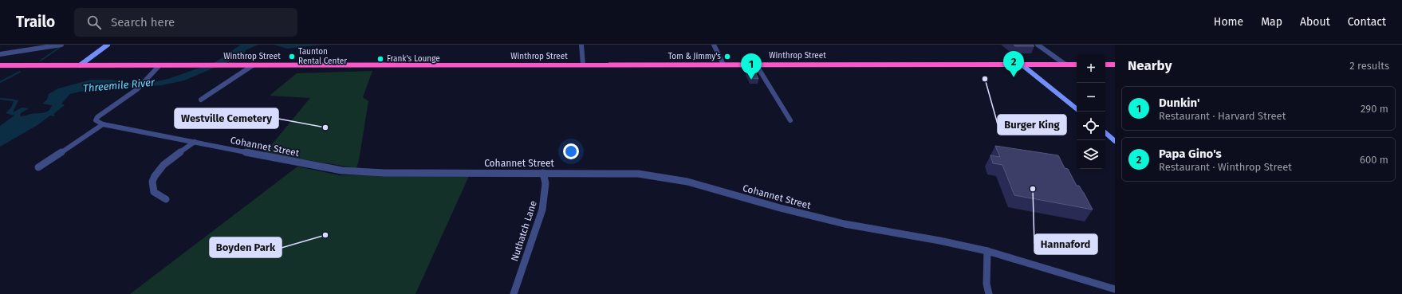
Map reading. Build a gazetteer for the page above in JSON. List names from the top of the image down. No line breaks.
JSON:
{"streets":{"highway":["Winthrop Street"],"street":["Cohannet Street","Nuthatch Lane"]},"crossings":[["Cohannet Street","Nuthatch Lane"]],"water":["Threemile River"],"places":["Taunton Rental Center","Tom & Jimmy's","Frank's Lounge","Burger King","Westville Cemetery","Hannaford","Boyden Park"],"page":{"header":"Trailo","search":"Search here","nav":["Home","Map","About","Contact"],"heading":["Nearby","2 results"],"pins":["2","1"],"map_buttons":["+","−"],"list":[{"mark":"1","name":"Dunkin'","note":"Restaurant · Harvard Street","value":"290 m"},{"mark":"2","name":"Papa Gino's","note":"Restaurant · Winthrop Street","value":"600 m"}]}}
